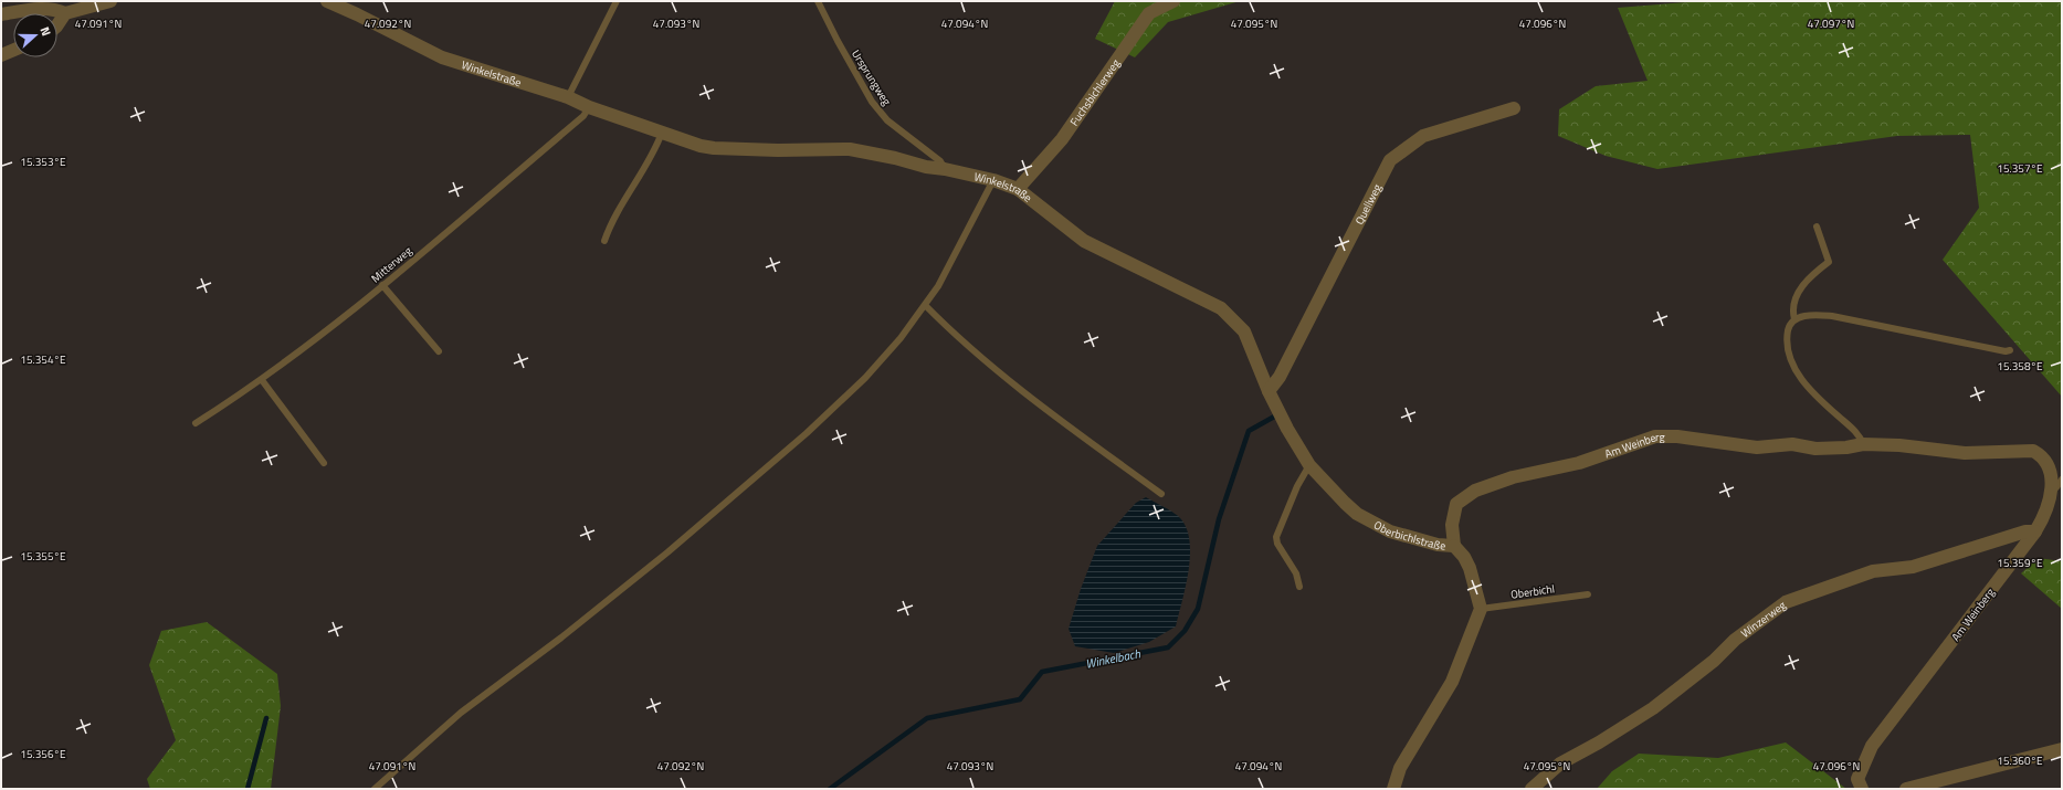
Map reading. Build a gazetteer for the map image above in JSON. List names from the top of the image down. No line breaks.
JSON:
{"streets":{"street":["Winkelstraße","Fuchsbichlerweg","Quellweg","Am Weinberg","Oberbichlstraße","Winzerweg"],"lane":["Ursprungweg","Mitterweg","Oberbichl"]},"crossings":[["Winkelstraße","Ursprungweg"],["Winkelstraße","Fuchsbichlerweg"],["Winkelstraße","Quellweg"],["Winkelstraße","Mitterweg"],["Winkelstraße","Oberbichlstraße"],["Quellweg","Oberbichlstraße"],["Am Weinberg","Oberbichlstraße"],["Am Weinberg","Winzerweg"],["Oberbichlstraße","Oberbichl"]],"water":["Winkelbach"],"north":"right","coordinates":["47.094°N","47.095°N","47.091°N","47.092°N","47.093°N","47.096°N","47.097°N","15.353°E","15.357°E","15.354°E","15.358°E","15.355°E","15.359°E","15.356°E","15.360°E"]}
